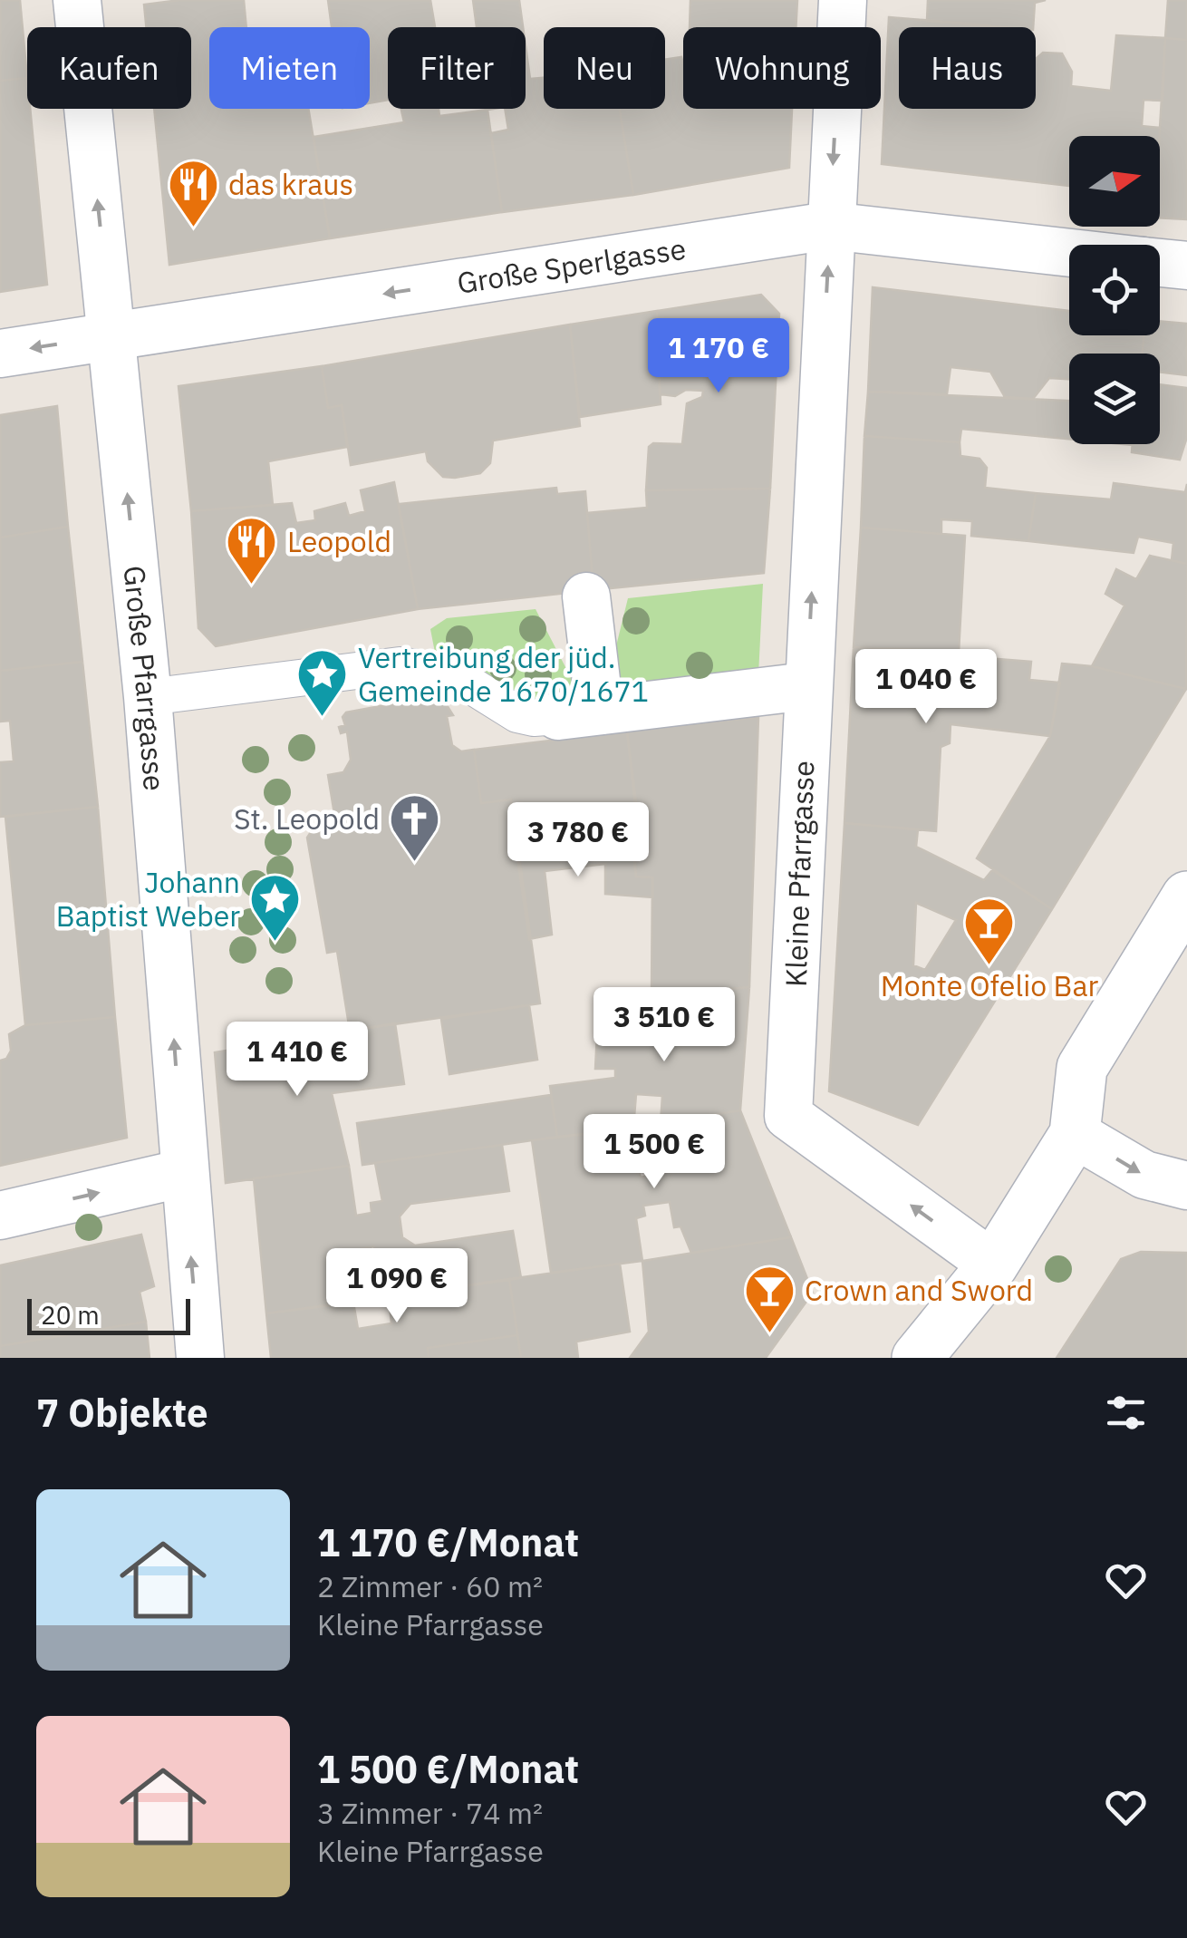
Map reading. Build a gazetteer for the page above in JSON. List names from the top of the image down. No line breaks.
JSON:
{"streets":{"street":["Große Sperlgasse","Große Pfarrgasse","Kleine Pfarrgasse"]},"crossings":[["Große Sperlgasse","Große Pfarrgasse"],["Große Sperlgasse","Kleine Pfarrgasse"]],"one_way":["Große Pfarrgasse"],"places":{"restaurant":["das kraus","Leopold"],"place":["Vertreibung der jüd. Gemeinde 1670/1671","Johann Baptist Weber"],"church":["St. Leopold"],"bar":["Monte Ofelio Bar","Crown and Sword"]},"scale_bar":"20 m","north":"right","page":{"chip":["Kaufen","Mieten","Filter","Neu","Wohnung","Haus"],"price":["1 170 €","1 040 €","3 780 €","3 510 €","1 410 €","1 500 €","1 090 €"],"scale":"20 m","heading":"7 Objekte","list":[{"name":"1 170 €/Monat","note":"2 Zimmer · 60 m² · Kleine Pfarrgasse"},{"name":"1 500 €/Monat","note":"3 Zimmer · 74 m² · Kleine Pfarrgasse"}]}}
